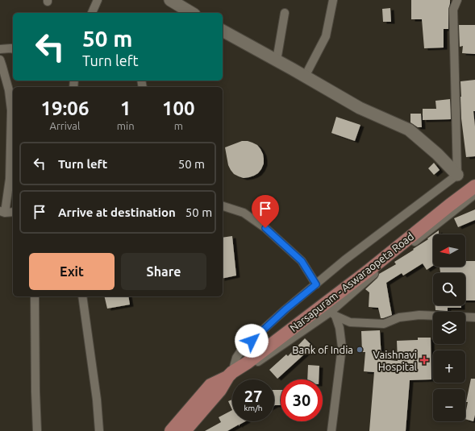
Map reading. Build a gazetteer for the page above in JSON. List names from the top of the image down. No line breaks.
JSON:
{"streets":{"main road":["Narsapuram - Aswaraopeta Road"]},"places":{"other":["Bank of India"],"health":["Vaishnavi Hospital"]},"north":"left","page":{"turn":["50 m","Turn left"],"eta":["19:06","Arrival","1","min","100","m"],"list":[{"name":"Turn left","value":"50 m"},{"name":"Arrive at destination","value":"50 m"}],"map_buttons":["+","−"],"buttons":["Exit","Share"],"speed":"27 km/h","limit":"30"}}
